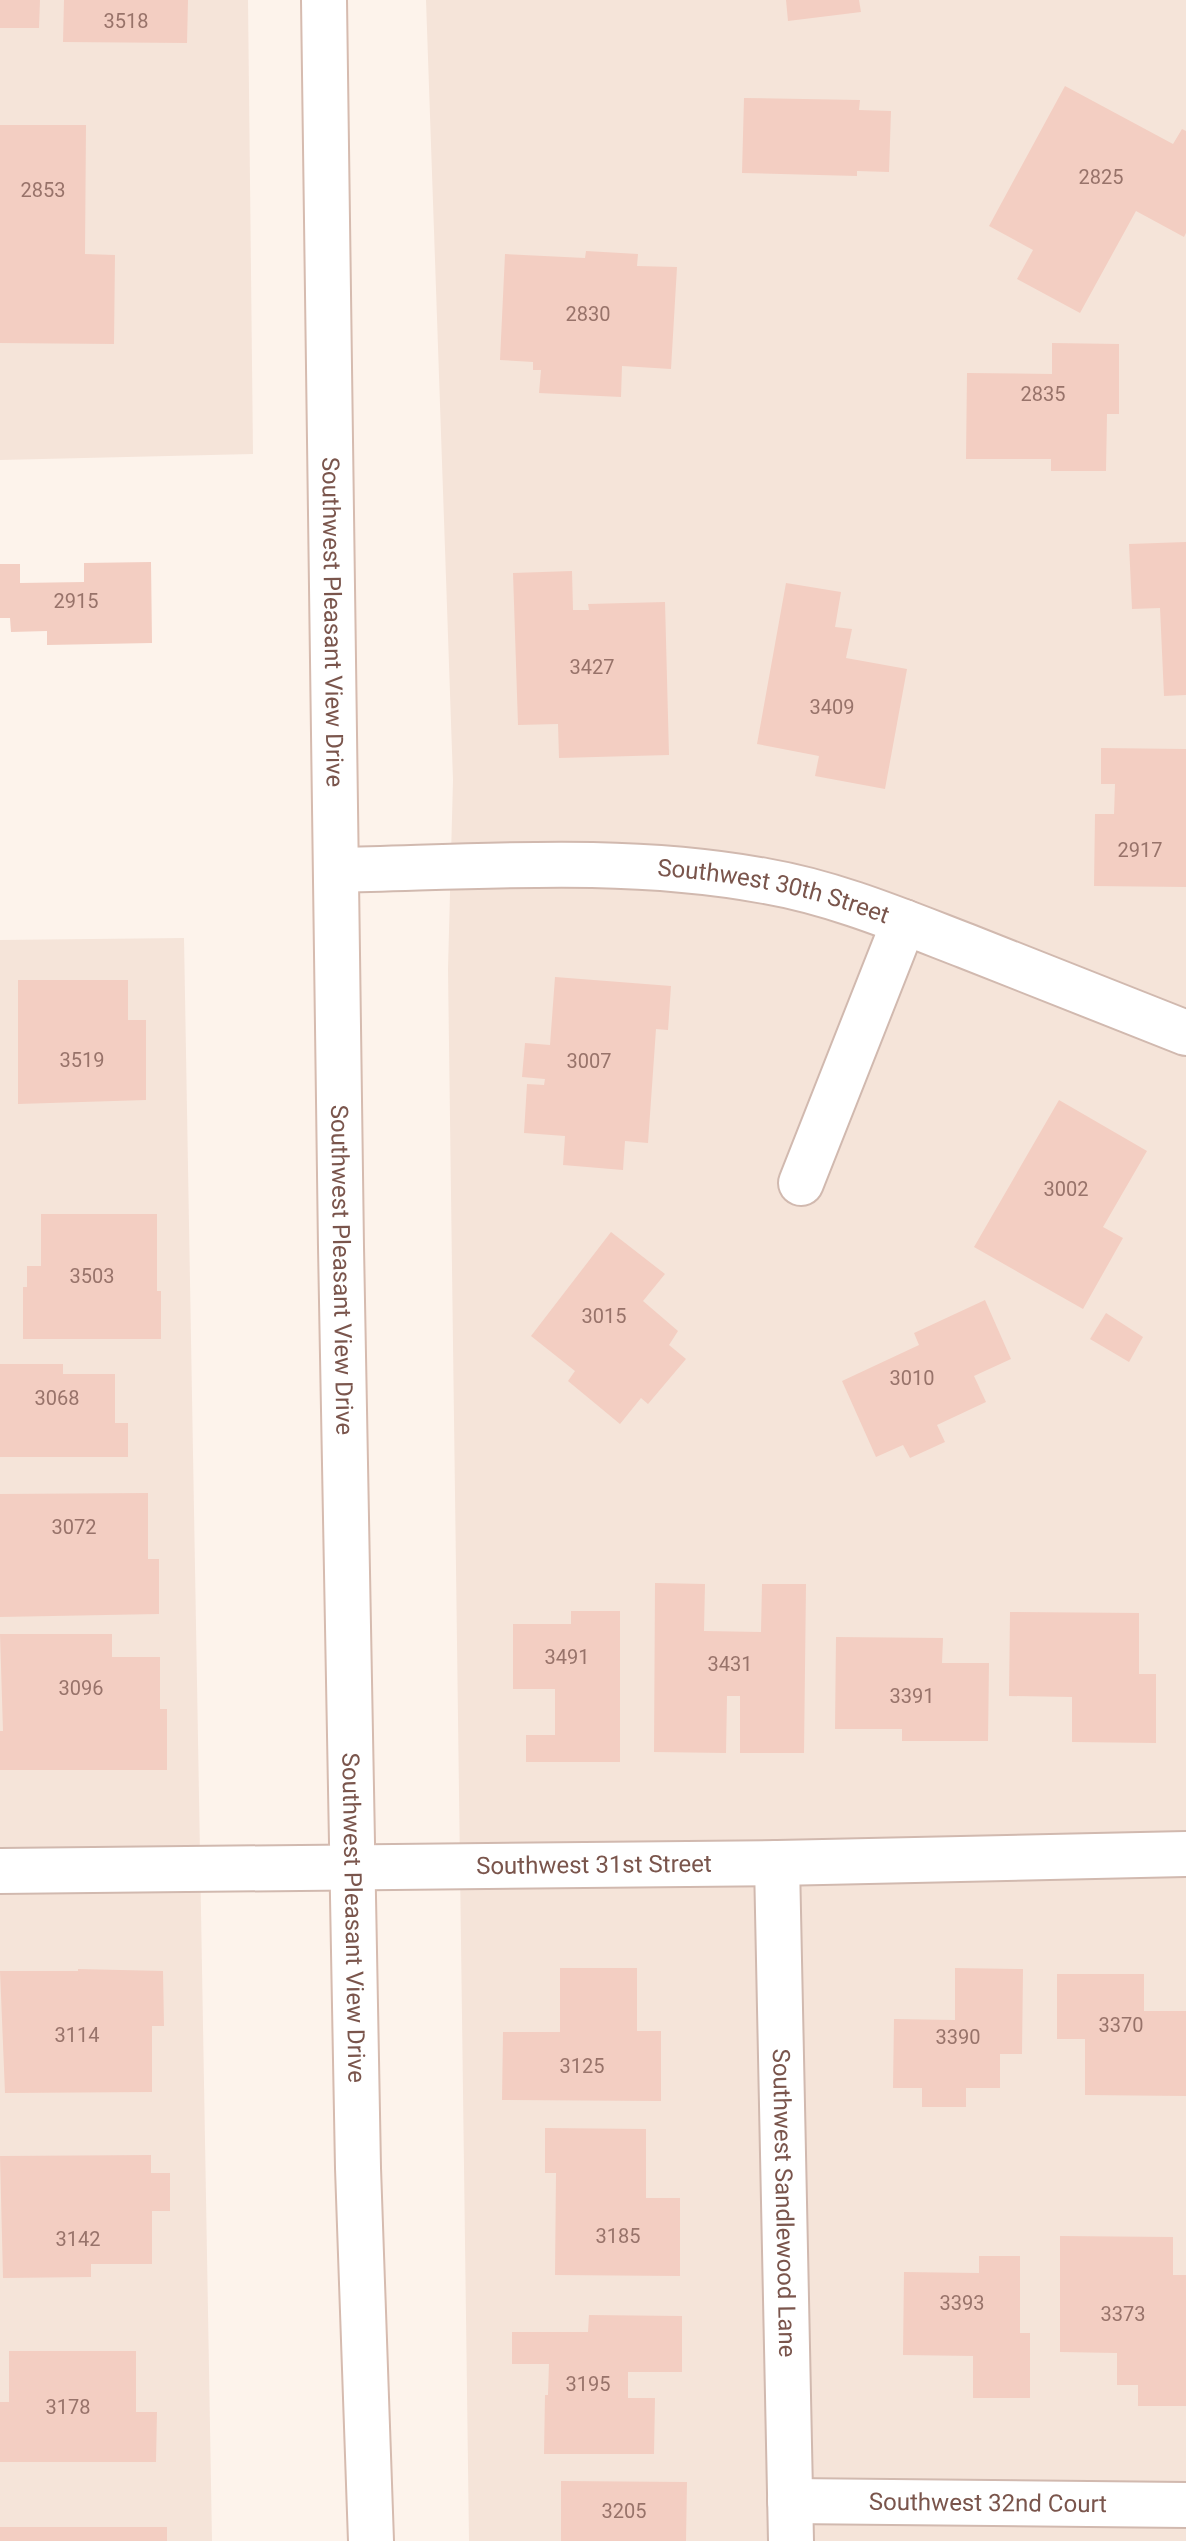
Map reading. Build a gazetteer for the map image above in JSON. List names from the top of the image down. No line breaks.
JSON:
{"streets":{"street":["Southwest Pleasant View Drive","Southwest 30th Street","Southwest 31st Street","Southwest Sandlewood Lane","Southwest 32nd Court"]},"crossings":[["Southwest Pleasant View Drive","Southwest 30th Street"],["Southwest Pleasant View Drive","Southwest 31st Street"],["Southwest 31st Street","Southwest Sandlewood Lane"],["Southwest Sandlewood Lane","Southwest 32nd Court"]],"house_numbers":["3518","2825","2853","2830","2835","2915","3427","3409","2917","3519","3007","3002","3503","3015","3010","3068","3072","3491","3431","3096","3391","3370","3114","3390","3125","3185","3142","3393","3373","3195","3178","3205"]}
